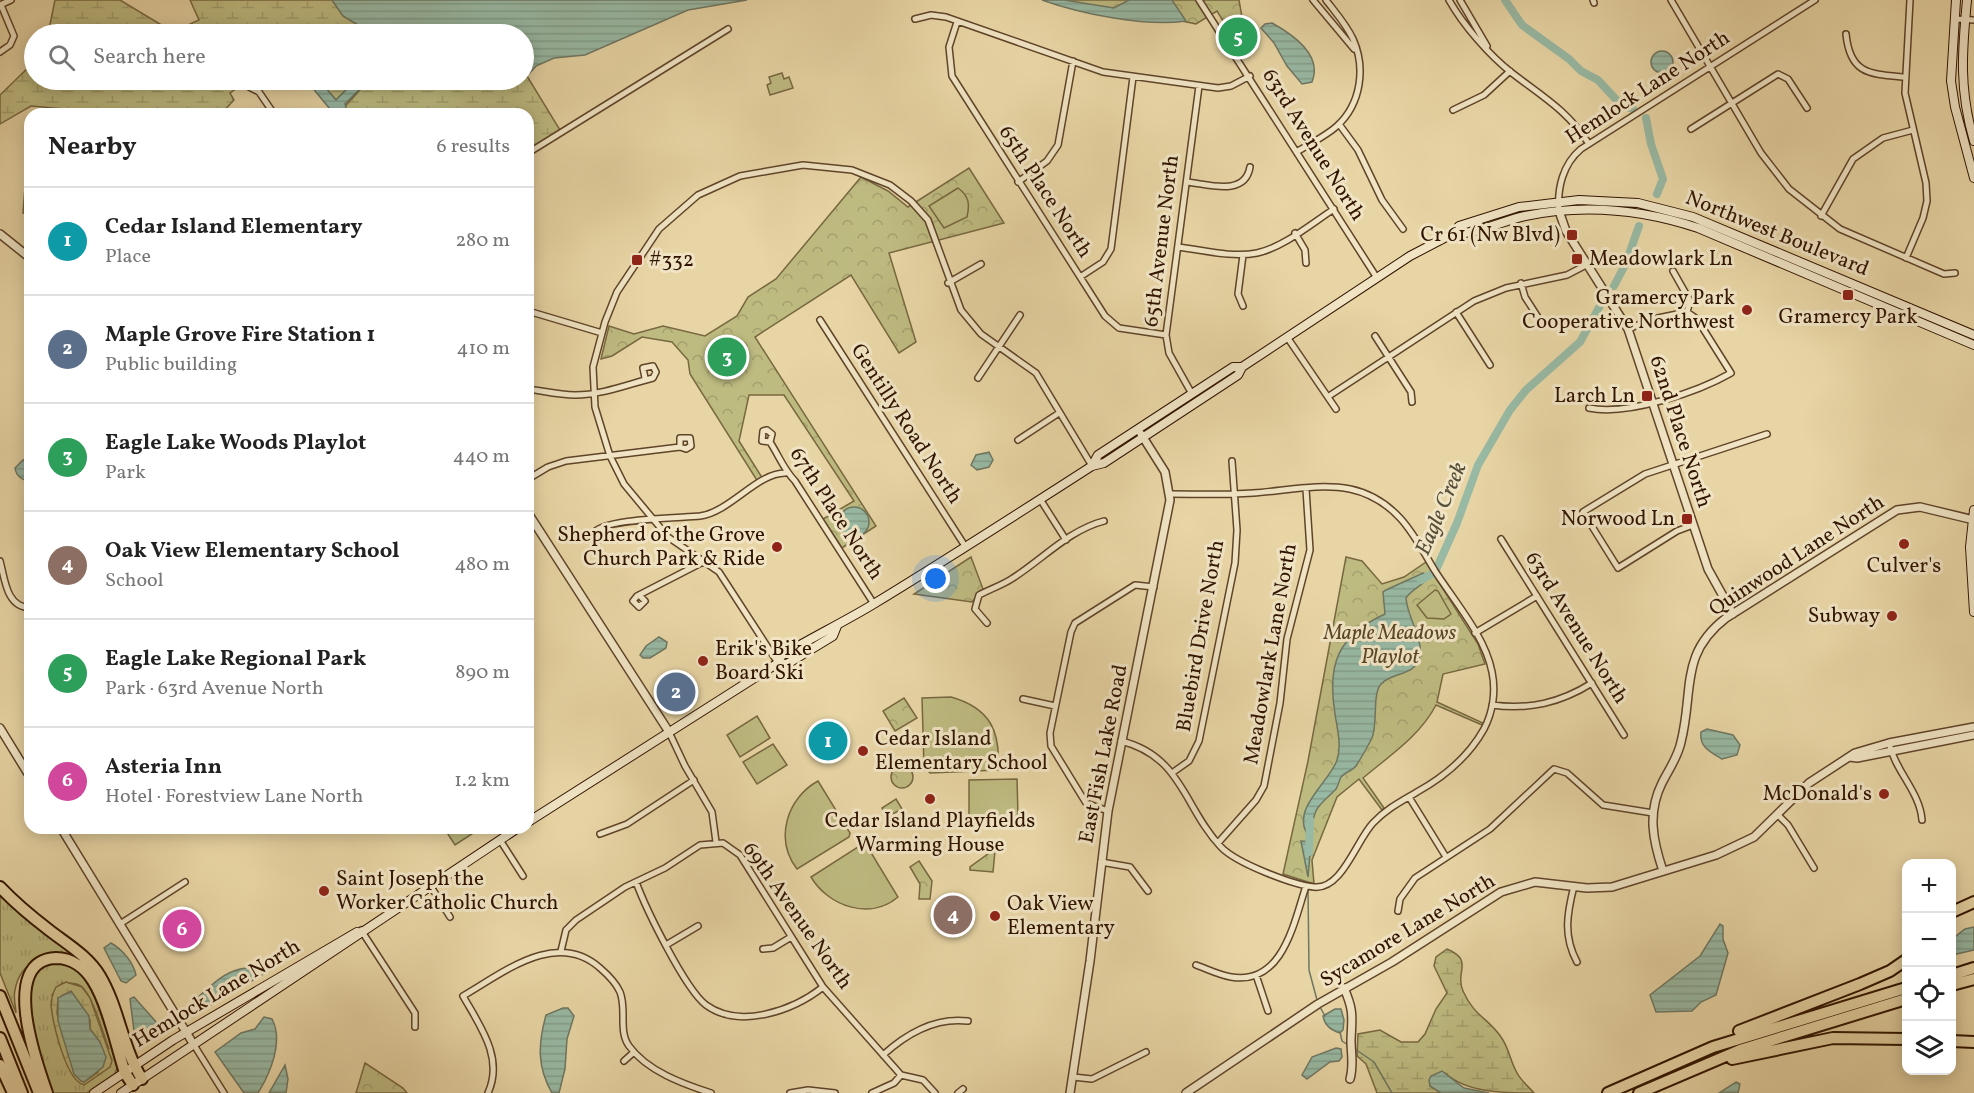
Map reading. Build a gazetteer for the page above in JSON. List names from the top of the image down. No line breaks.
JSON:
{"streets":{"main road":["Hemlock Lane North","Northwest Boulevard"],"street":["63rd Avenue North","65th Place North","65th Avenue North","Gentilly Road North","62nd Place North","67th Place North","Quinwood Lane North","Bluebird Drive North","Meadowlark Lane North","East Fish Lake Road","69th Avenue North","Sycamore Lane North"]},"crossings":[["Hemlock Lane North","Northwest Boulevard"],["Hemlock Lane North","62nd Place North"],["65th Place North","65th Avenue North"],["Northwest Boulevard","62nd Place North"],["62nd Place North","Quinwood Lane North"],["Quinwood Lane North","Sycamore Lane North"]],"water":["Eagle Creek"],"parks":["Maple Meadows Playlot"],"places":{"transit":["Cr 61 (Nw Blvd)","Meadowlark Ln","#332","Gramercy Park","Larch Ln","Norwood Ln"],"other":["Gramercy Park Cooperative Northwest","Culver's","Shepherd of the Grove Church Park & Ride","Subway","Erik's Bike Board Ski","Cedar Island Elementary School","McDonald's","Cedar Island Playfields Warming House","Saint Joseph the Worker Catholic Church","Oak View Elementary"]},"page":{"pins":["5","3","2","1","4","6"],"search":"Search here","heading":["Nearby","6 results"],"list":[{"mark":"1","name":"Cedar Island Elementary","note":"Place","value":"280 m"},{"mark":"2","name":"Maple Grove Fire Station 1","note":"Public building","value":"410 m"},{"mark":"3","name":"Eagle Lake Woods Playlot","note":"Park","value":"440 m"},{"mark":"4","name":"Oak View Elementary School","note":"School","value":"480 m"},{"mark":"5","name":"Eagle Lake Regional Park","note":"Park · 63rd Avenue North","value":"890 m"},{"mark":"6","name":"Asteria Inn","note":"Hotel · Forestview Lane North","value":"1.2 km"}],"map_buttons":["+","−"]}}
